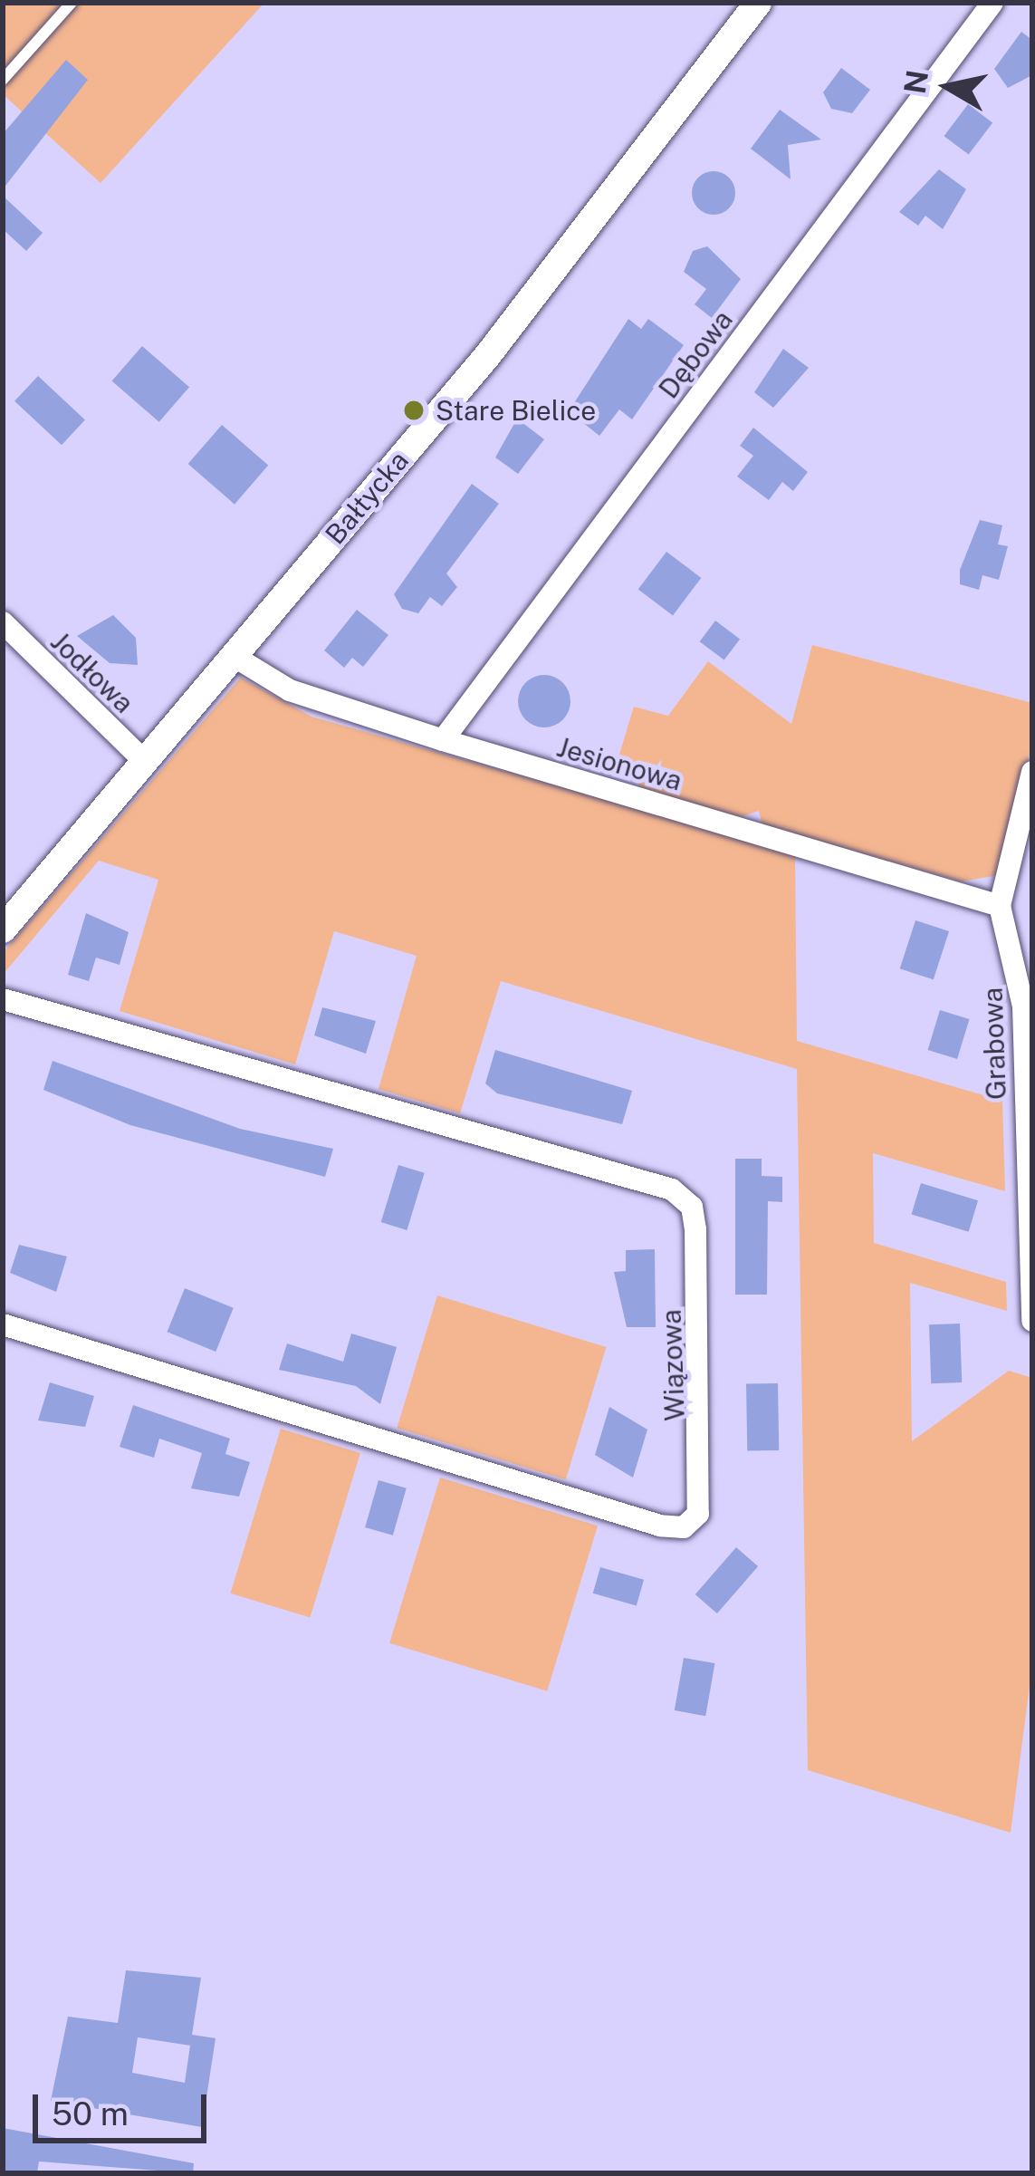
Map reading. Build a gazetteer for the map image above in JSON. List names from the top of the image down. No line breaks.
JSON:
{"streets":{"street":["Dębowa","Bałtycka","Jodłowa","Jesionowa","Grabowa","Wiązowa"]},"crossings":[["Dębowa","Jesionowa"],["Bałtycka","Jodłowa"],["Bałtycka","Jesionowa"],["Jesionowa","Grabowa"]],"places":["Stare Bielice"],"scale_bar":"50 m","north":"left"}
